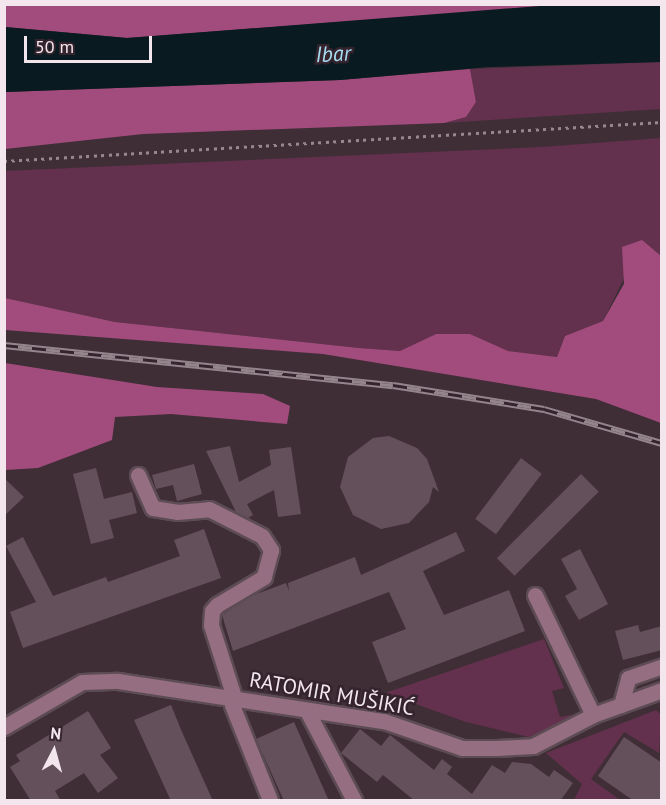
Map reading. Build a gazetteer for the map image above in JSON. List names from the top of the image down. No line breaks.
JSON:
{"streets":{"street":["RATOMIR MUŠIKIĆ"]},"water":["Ibar"],"scale_bar":"50 m","north":"top"}
